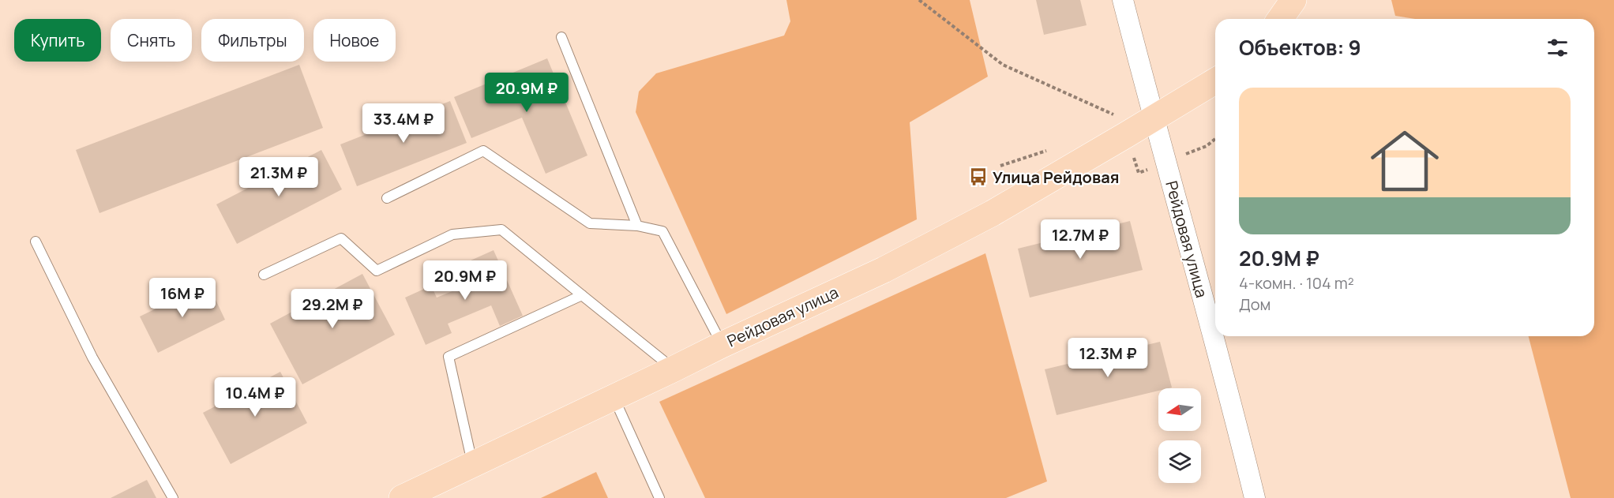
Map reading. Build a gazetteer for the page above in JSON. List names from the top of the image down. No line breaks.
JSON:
{"streets":{"main road":["Рейдовая улица"]},"places":{"bus stop":["Улица Рейдовая"]},"north":"left","page":{"chip":["Купить","Снять","Фильтры","Новое"],"heading":"Объектов: 9","price":["20.9M ₽","33.4M ₽","21.3M ₽","12.7M ₽","20.9M ₽","16M ₽","29.2M ₽","12.3M ₽","10.4M ₽"],"list":[{"name":"20.9M ₽","note":"4-комн. · 104 m² · Дом"}]}}
